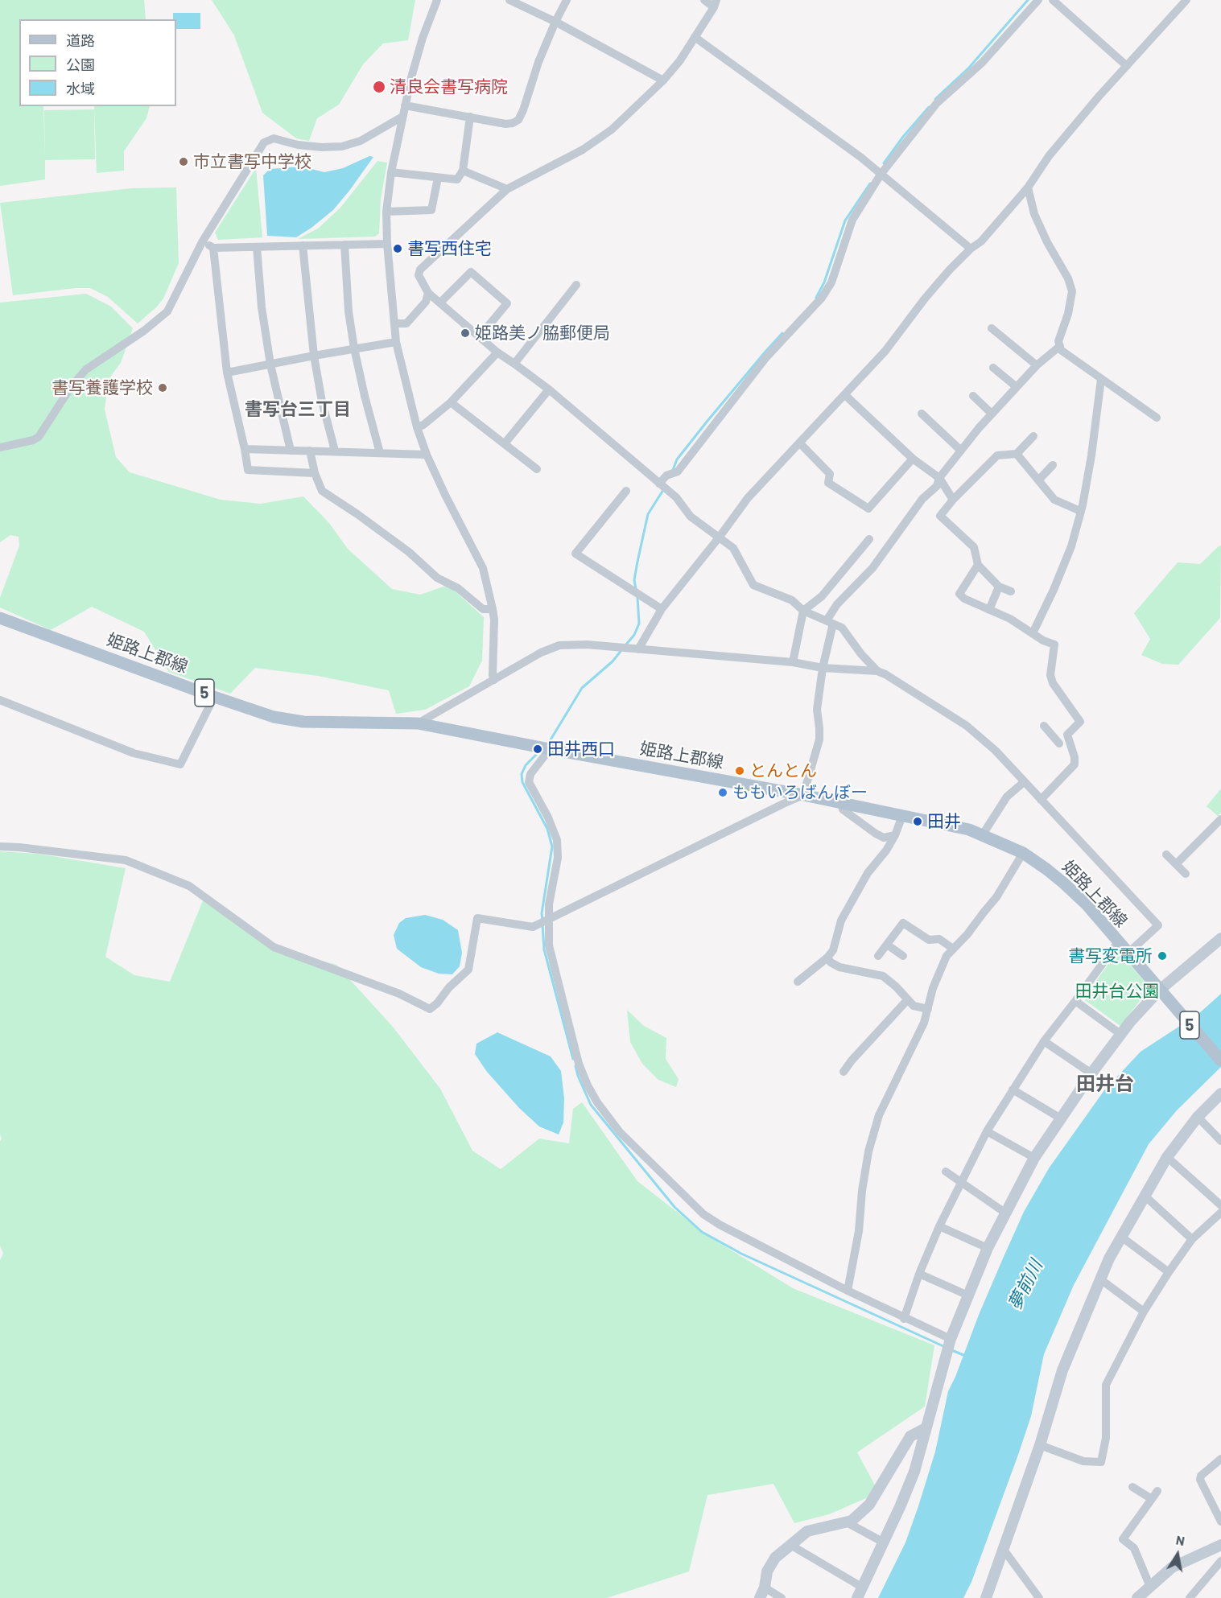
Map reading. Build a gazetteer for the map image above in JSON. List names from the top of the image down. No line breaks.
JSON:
{"streets":{"main road":["姫路上郡線","5"]},"districts":["書写台三丁目","田井台"],"water":["夢前川"],"parks":["田井台公園"],"places":["清良会書写病院","市立書写中学校","書写西住宅","姫路美ノ脇郵便局","書写養護学校","田井西口","とんとん","ももいろばんぼー","田井","書写変電所"],"legend":["道路","公園","水域"],"north":"top"}
